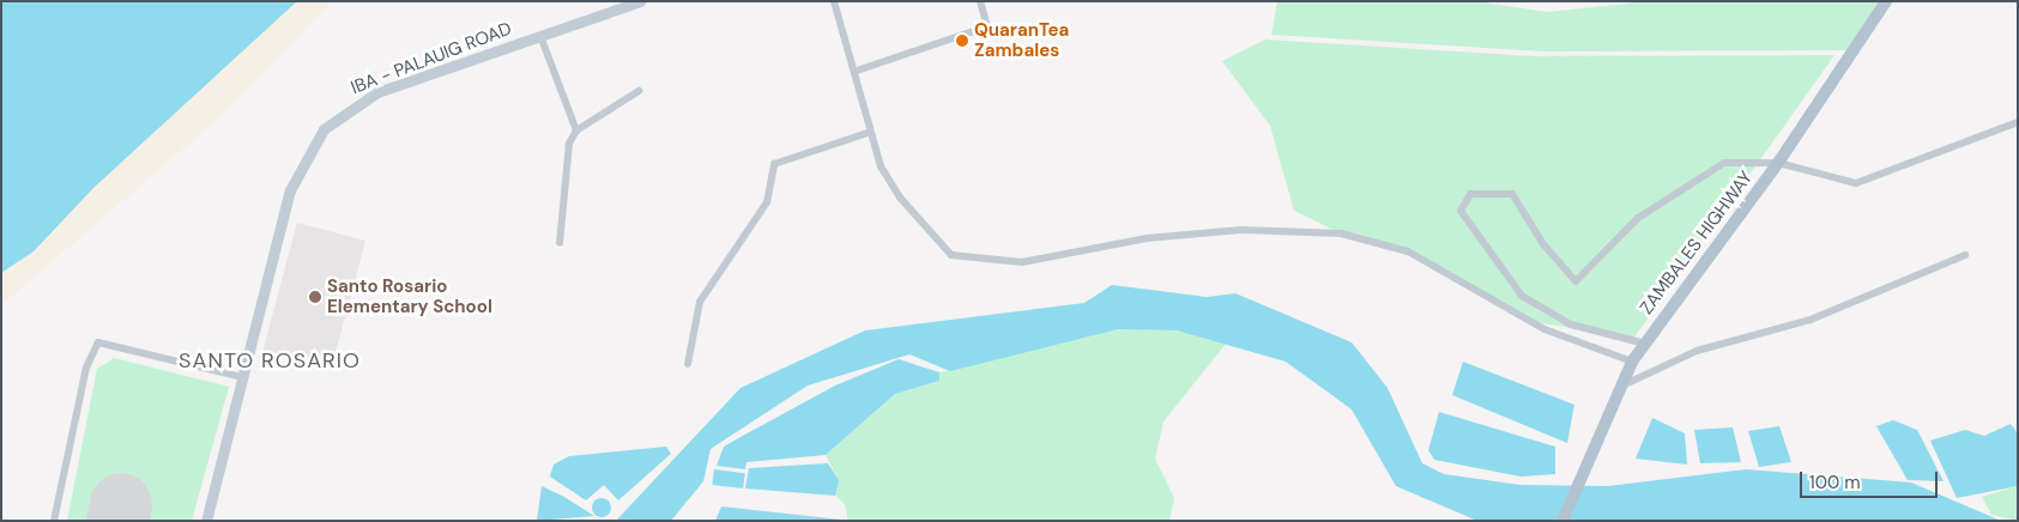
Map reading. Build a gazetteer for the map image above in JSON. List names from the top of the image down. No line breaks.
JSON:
{"streets":{"main road":["IBA - PALAUIG ROAD","ZAMBALES HIGHWAY"]},"districts":["SANTO ROSARIO"],"places":["QuaranTea Zambales","Santo Rosario Elementary School"],"scale_bar":"100 m"}
